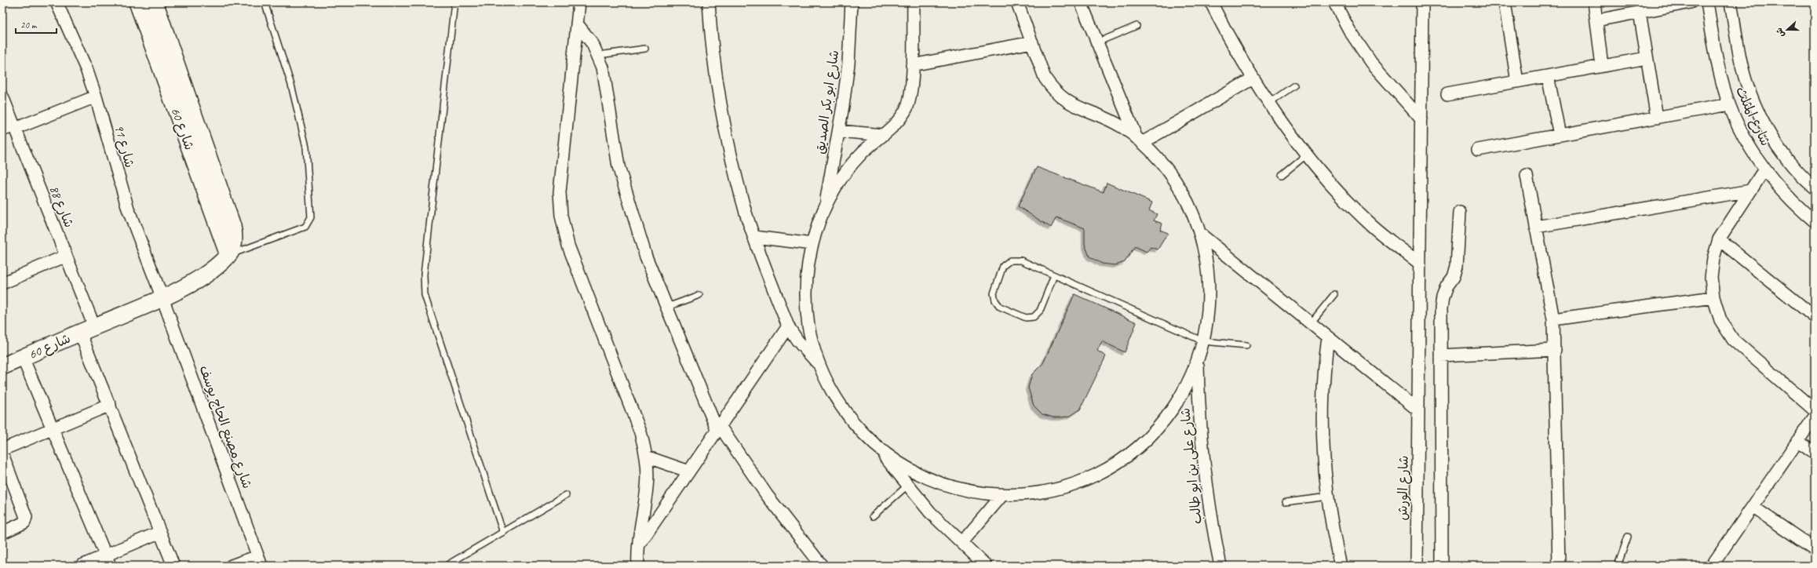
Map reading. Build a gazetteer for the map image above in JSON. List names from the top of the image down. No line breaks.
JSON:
{"streets":{"street":["شارع ابو بكر الصديق","شارع المثلث","شارع 60","شارع 91","شارع 88","شارع مصنع الحاج يوسف","شارع على بن ابو طالب","شارع الورش"]},"crossings":[["شارع 60","شارع 91"],["شارع 60","شارع 88"],["شارع 60","شارع مصنع الحاج يوسف"],["شارع 91","شارع مصنع الحاج يوسف"]],"scale_bar":"20 m","north":"left"}
